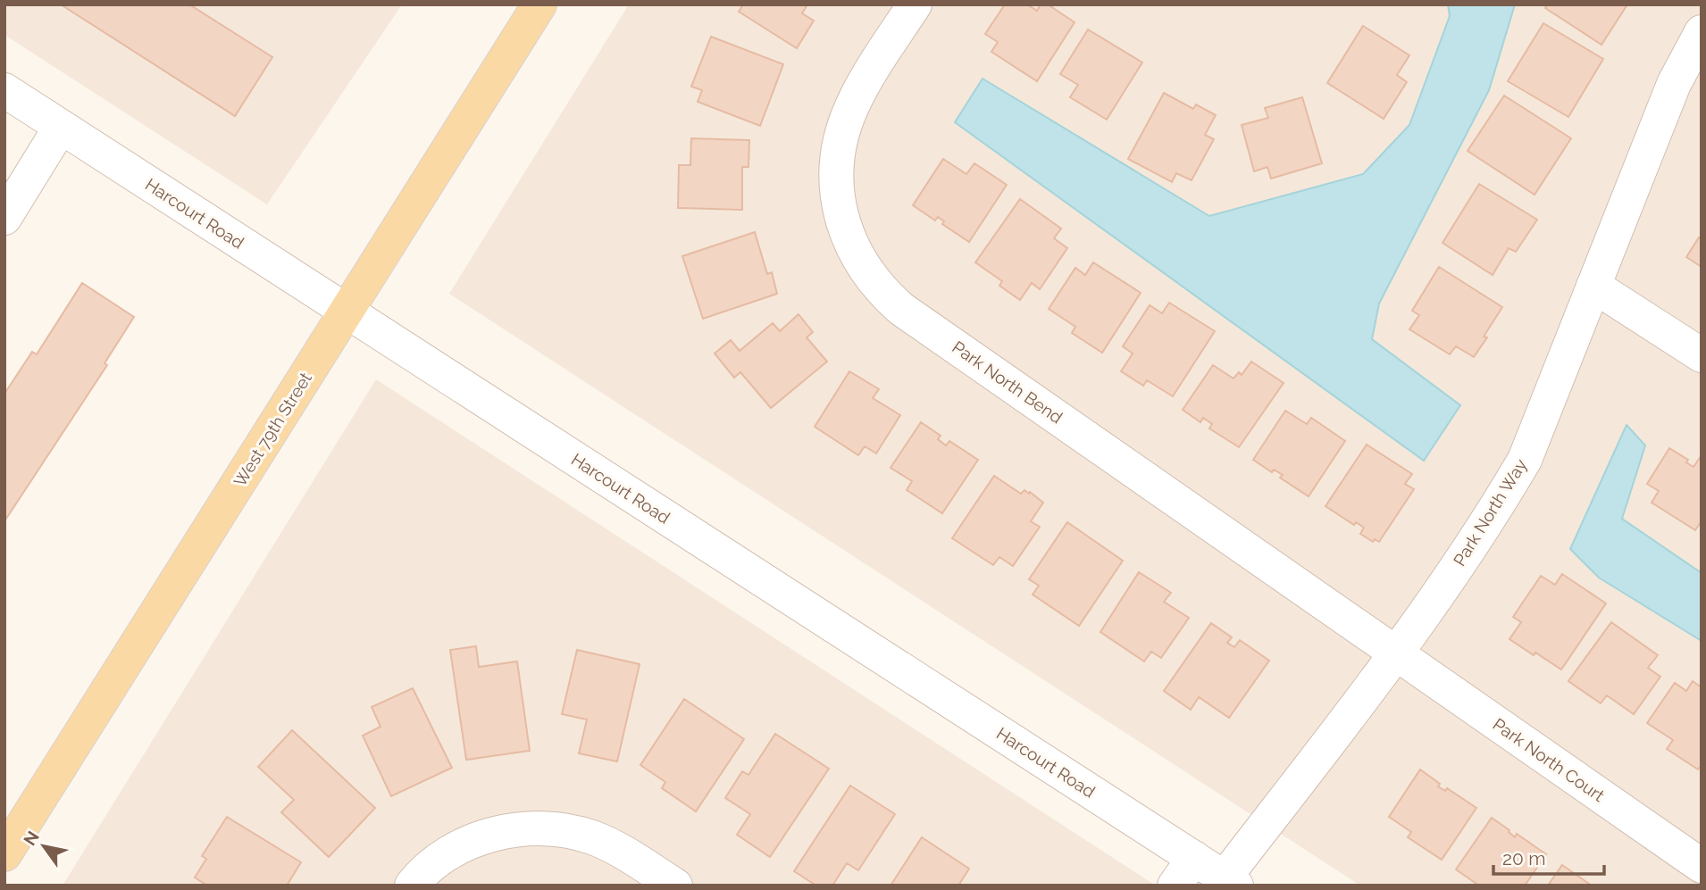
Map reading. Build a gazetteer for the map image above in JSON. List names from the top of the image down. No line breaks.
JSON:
{"streets":{"main road":["West 79th Street"],"street":["Harcourt Road","Park North Bend","Park North Way","Park North Court"]},"crossings":[["Harcourt Road","West 79th Street"],["Harcourt Road","Park North Way"],["Park North Bend","Park North Way"],["Park North Bend","Park North Court"],["Park North Way","Park North Court"]],"scale_bar":"20 m","north":"top left"}
